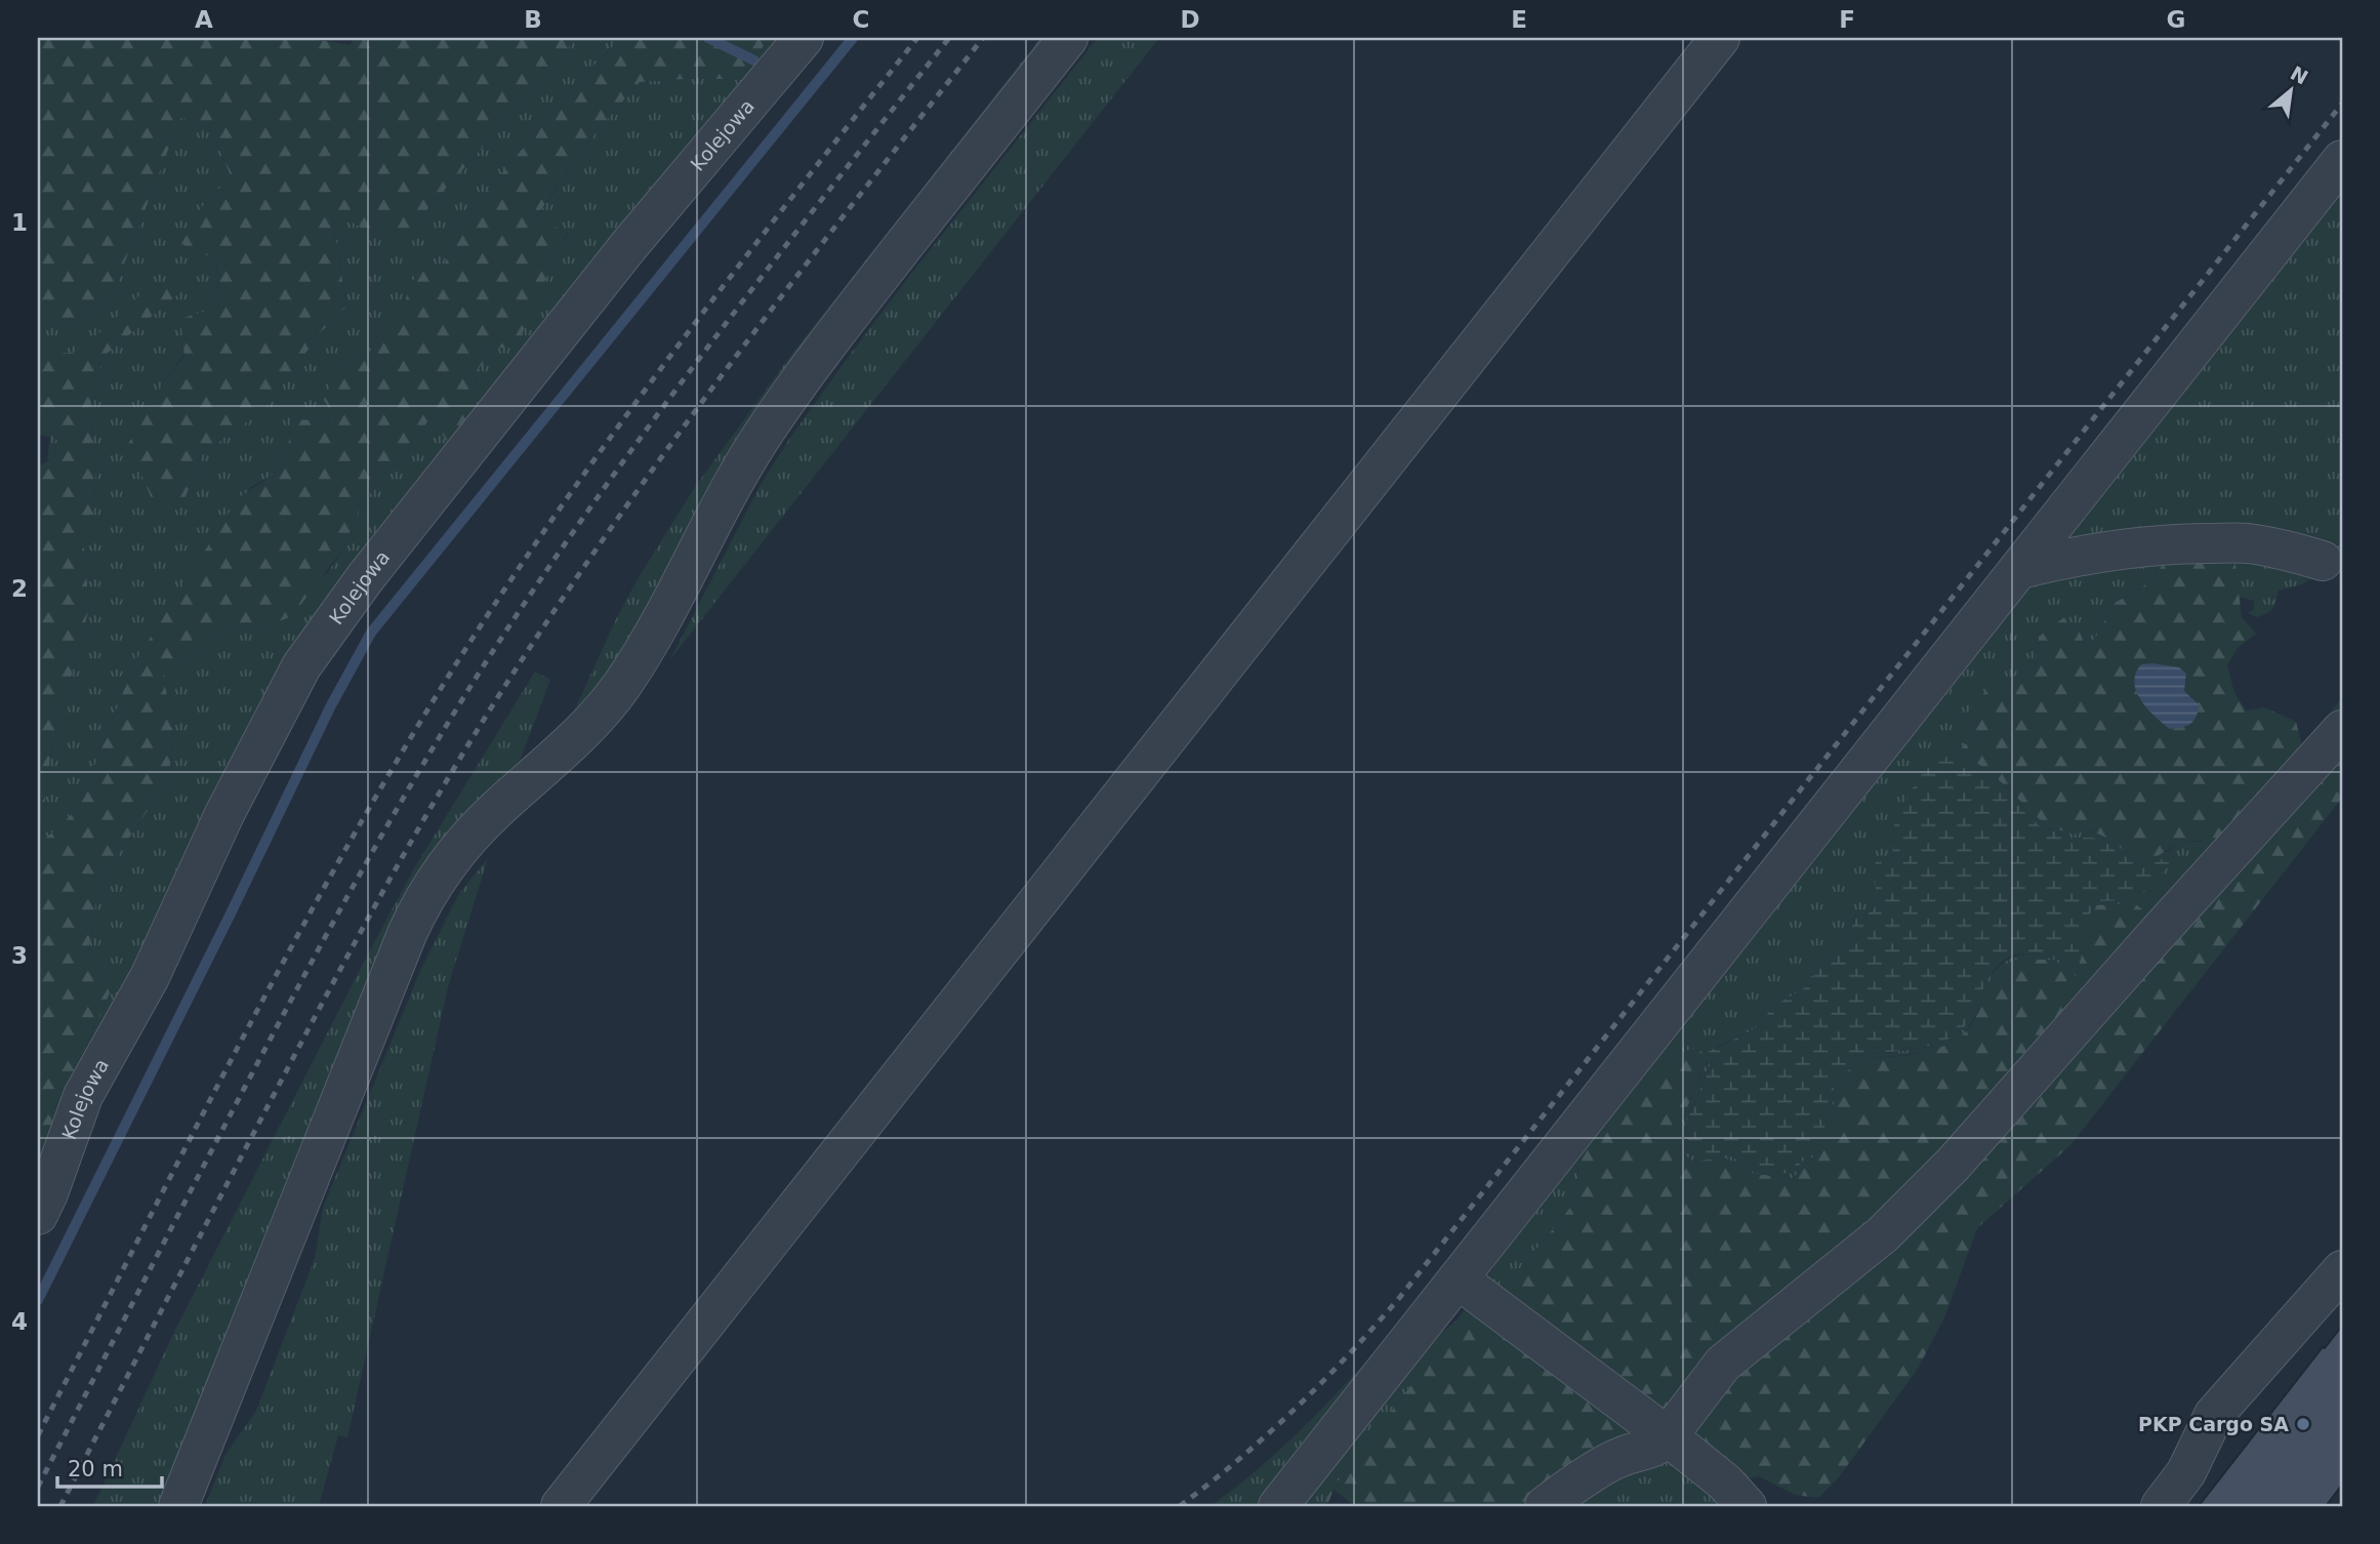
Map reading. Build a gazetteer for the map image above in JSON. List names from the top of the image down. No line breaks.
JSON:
{"streets":{"lane":["Kolejowa"]},"places":["PKP Cargo SA"],"scale_bar":"20 m","north":"top right","grid":{"columns":["A","B","C","D","E","F","G"],"rows":["1","2","3","4"]}}
